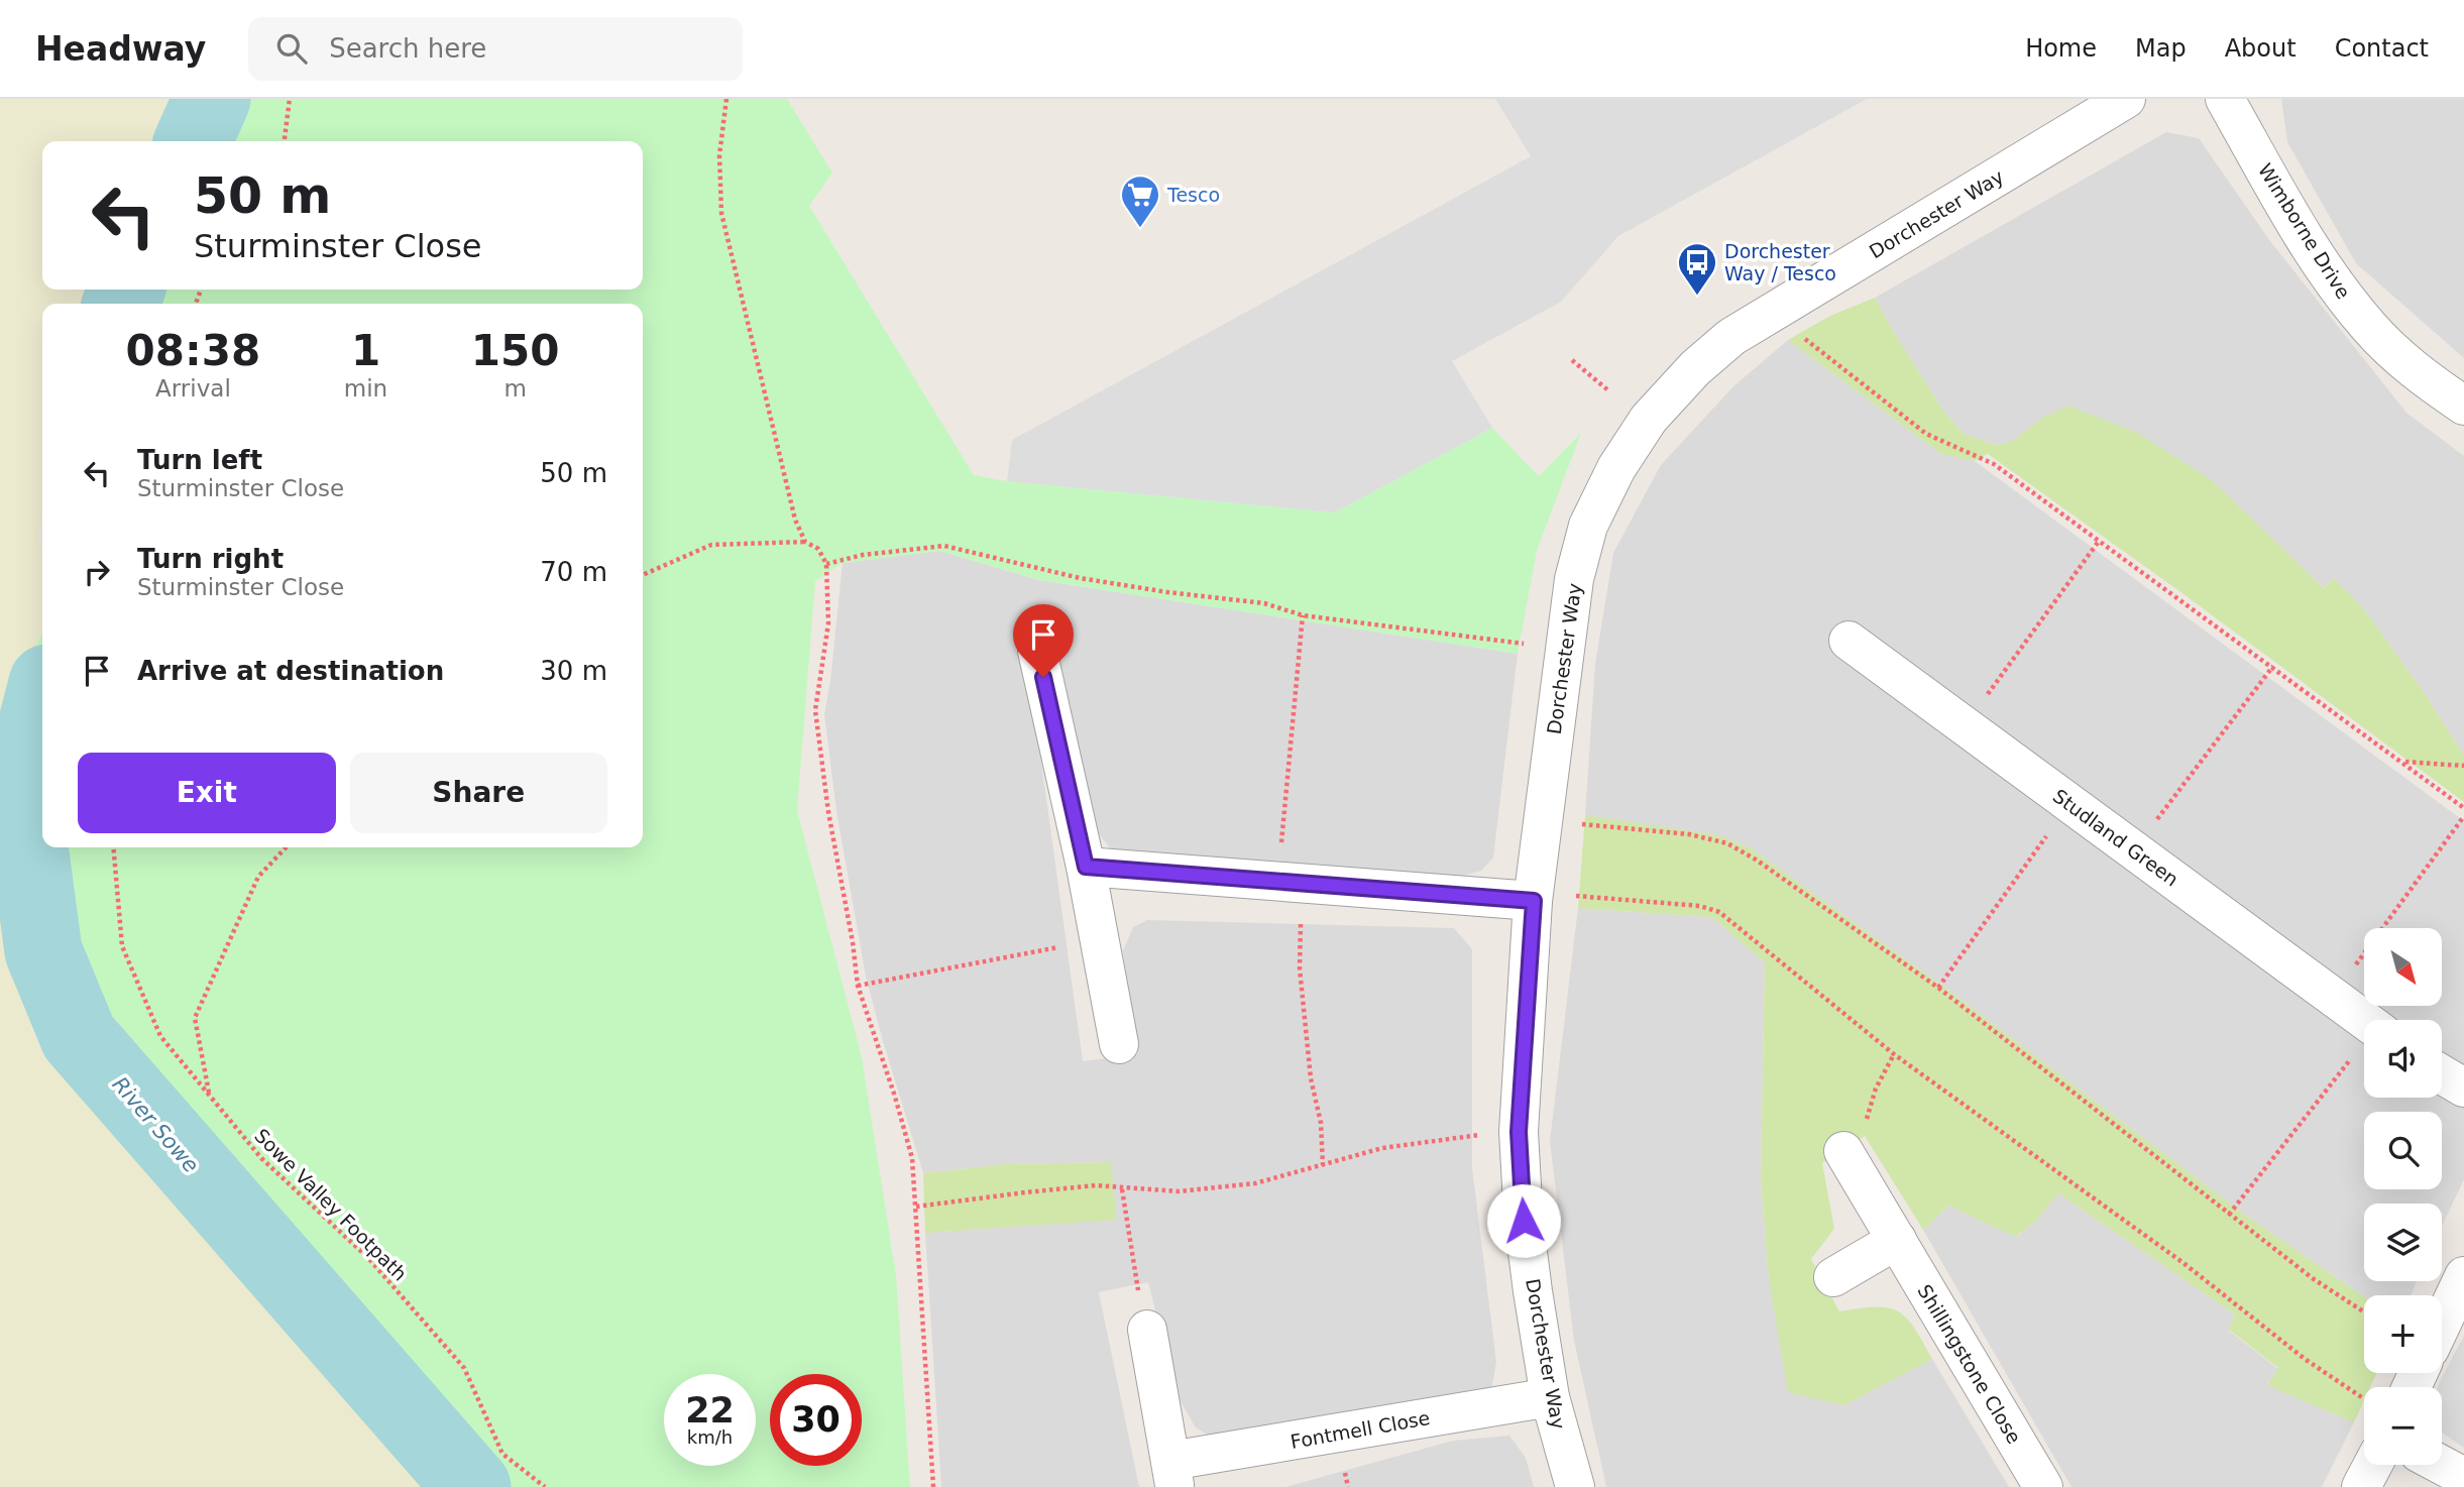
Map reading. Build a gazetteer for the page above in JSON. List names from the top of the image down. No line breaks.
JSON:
{"streets":{"street":["Dorchester Way","Wimborne Drive","Studland Green","Shillingstone Close","Fontmell Close"],"path":["Sowe Valley Footpath"]},"crossings":[["Dorchester Way","Fontmell Close"]],"water":["River Sowe"],"places":{"supermarket":["Tesco"],"bus stop":["Dorchester Way / Tesco"]},"north":"bottom right","page":{"header":"Headway","search":"Search here","nav":["Home","Map","About","Contact"],"turn":["50 m","Sturminster Close"],"eta":["08:38","Arrival","1","min","150","m"],"list":[{"name":"Turn left","note":"Sturminster Close","value":"50 m"},{"name":"Turn right","note":"Sturminster Close","value":"70 m"},{"name":"Arrive at destination","value":"30 m"}],"buttons":["Exit","Share"],"map_buttons":["+","−"],"speed":"22 km/h","limit":"30"}}
